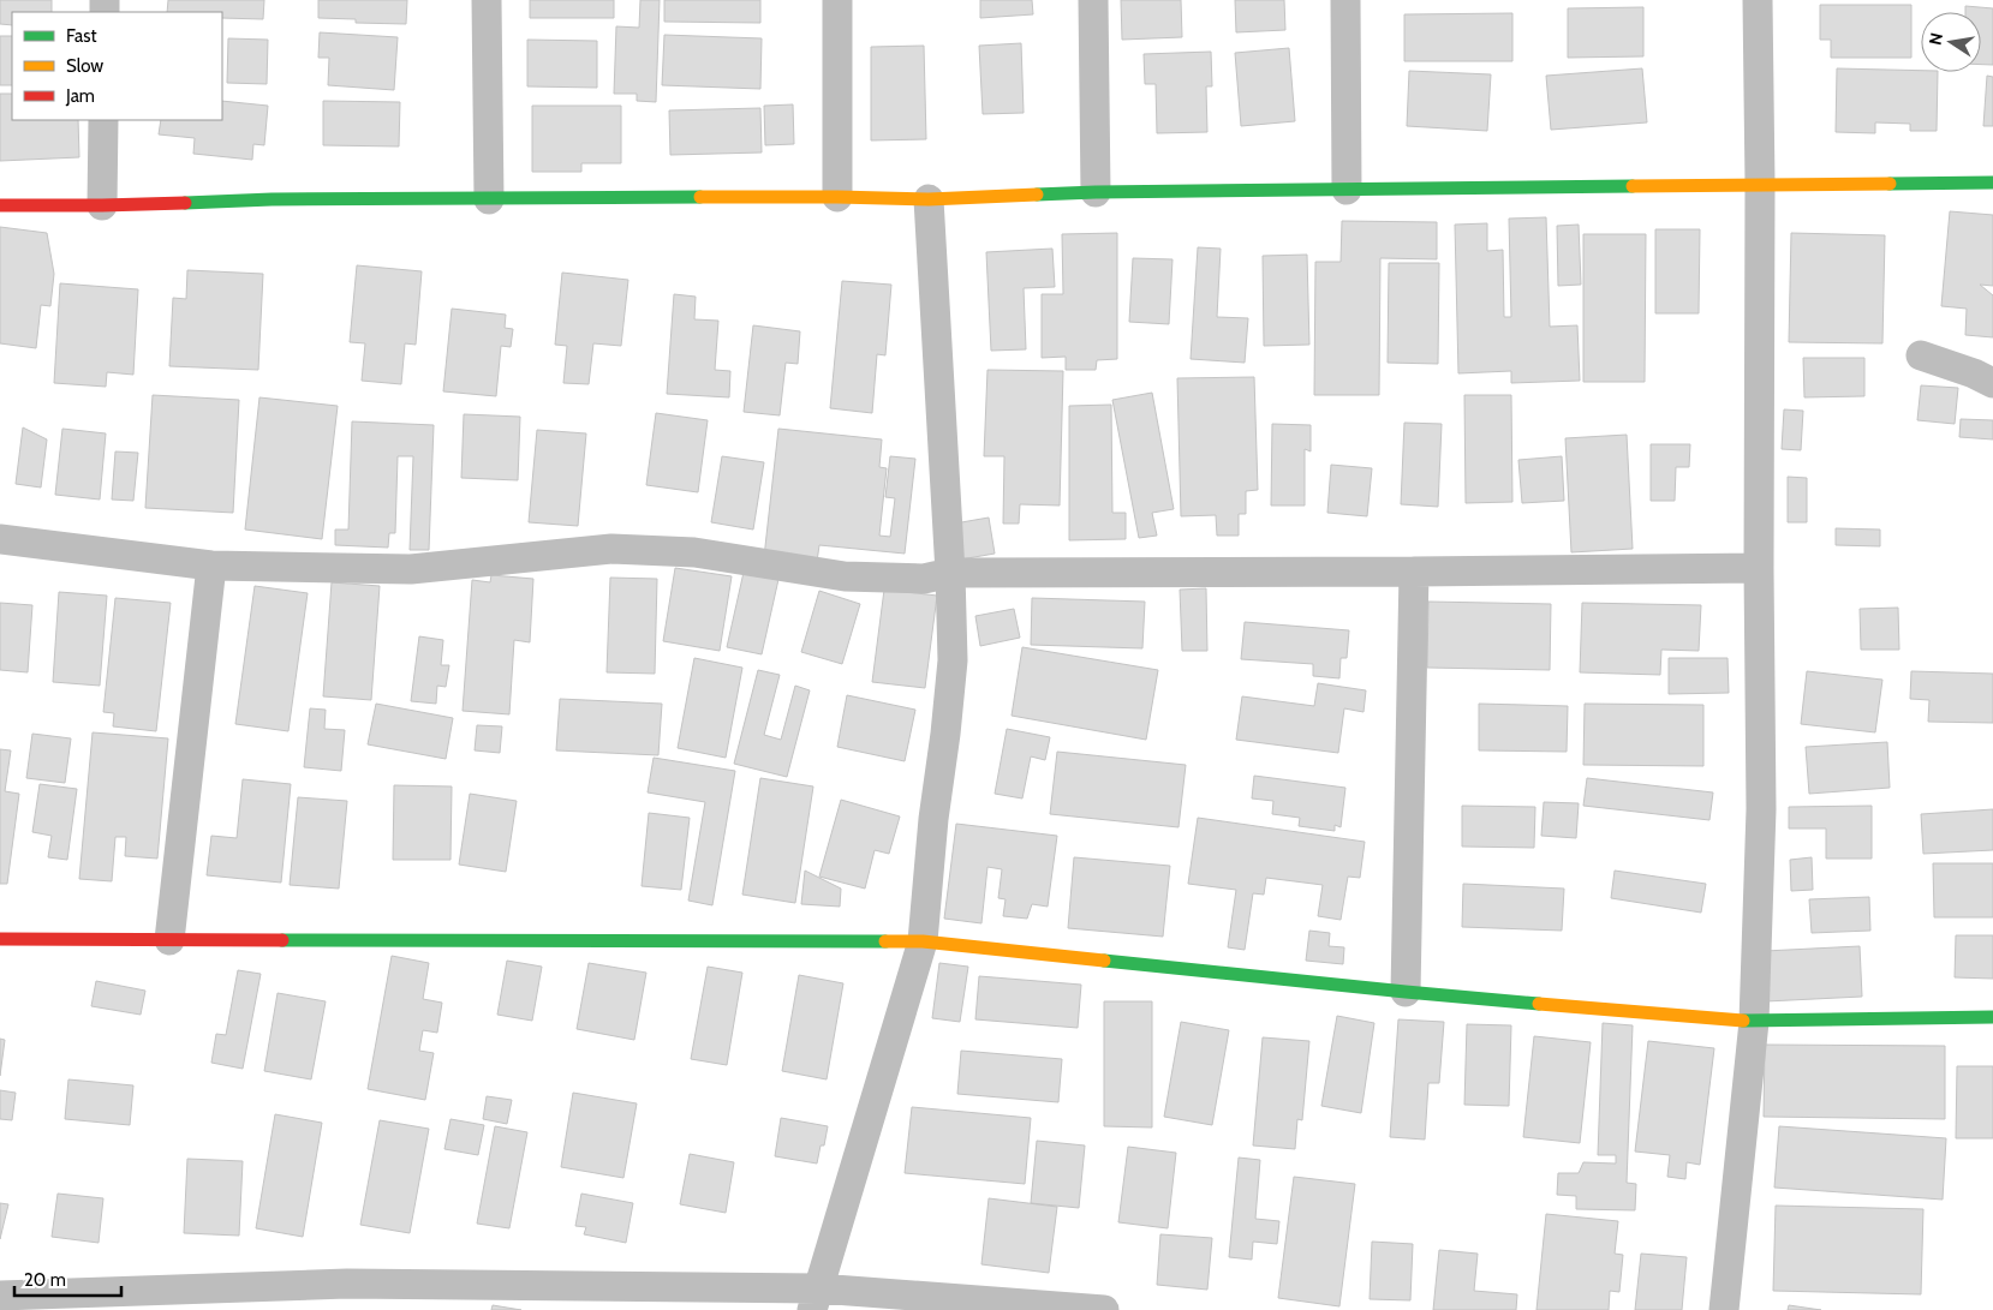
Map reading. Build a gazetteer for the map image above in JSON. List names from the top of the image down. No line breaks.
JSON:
{"legend":["Fast","Slow","Jam"],"scale_bar":"20 m","north":"left"}
